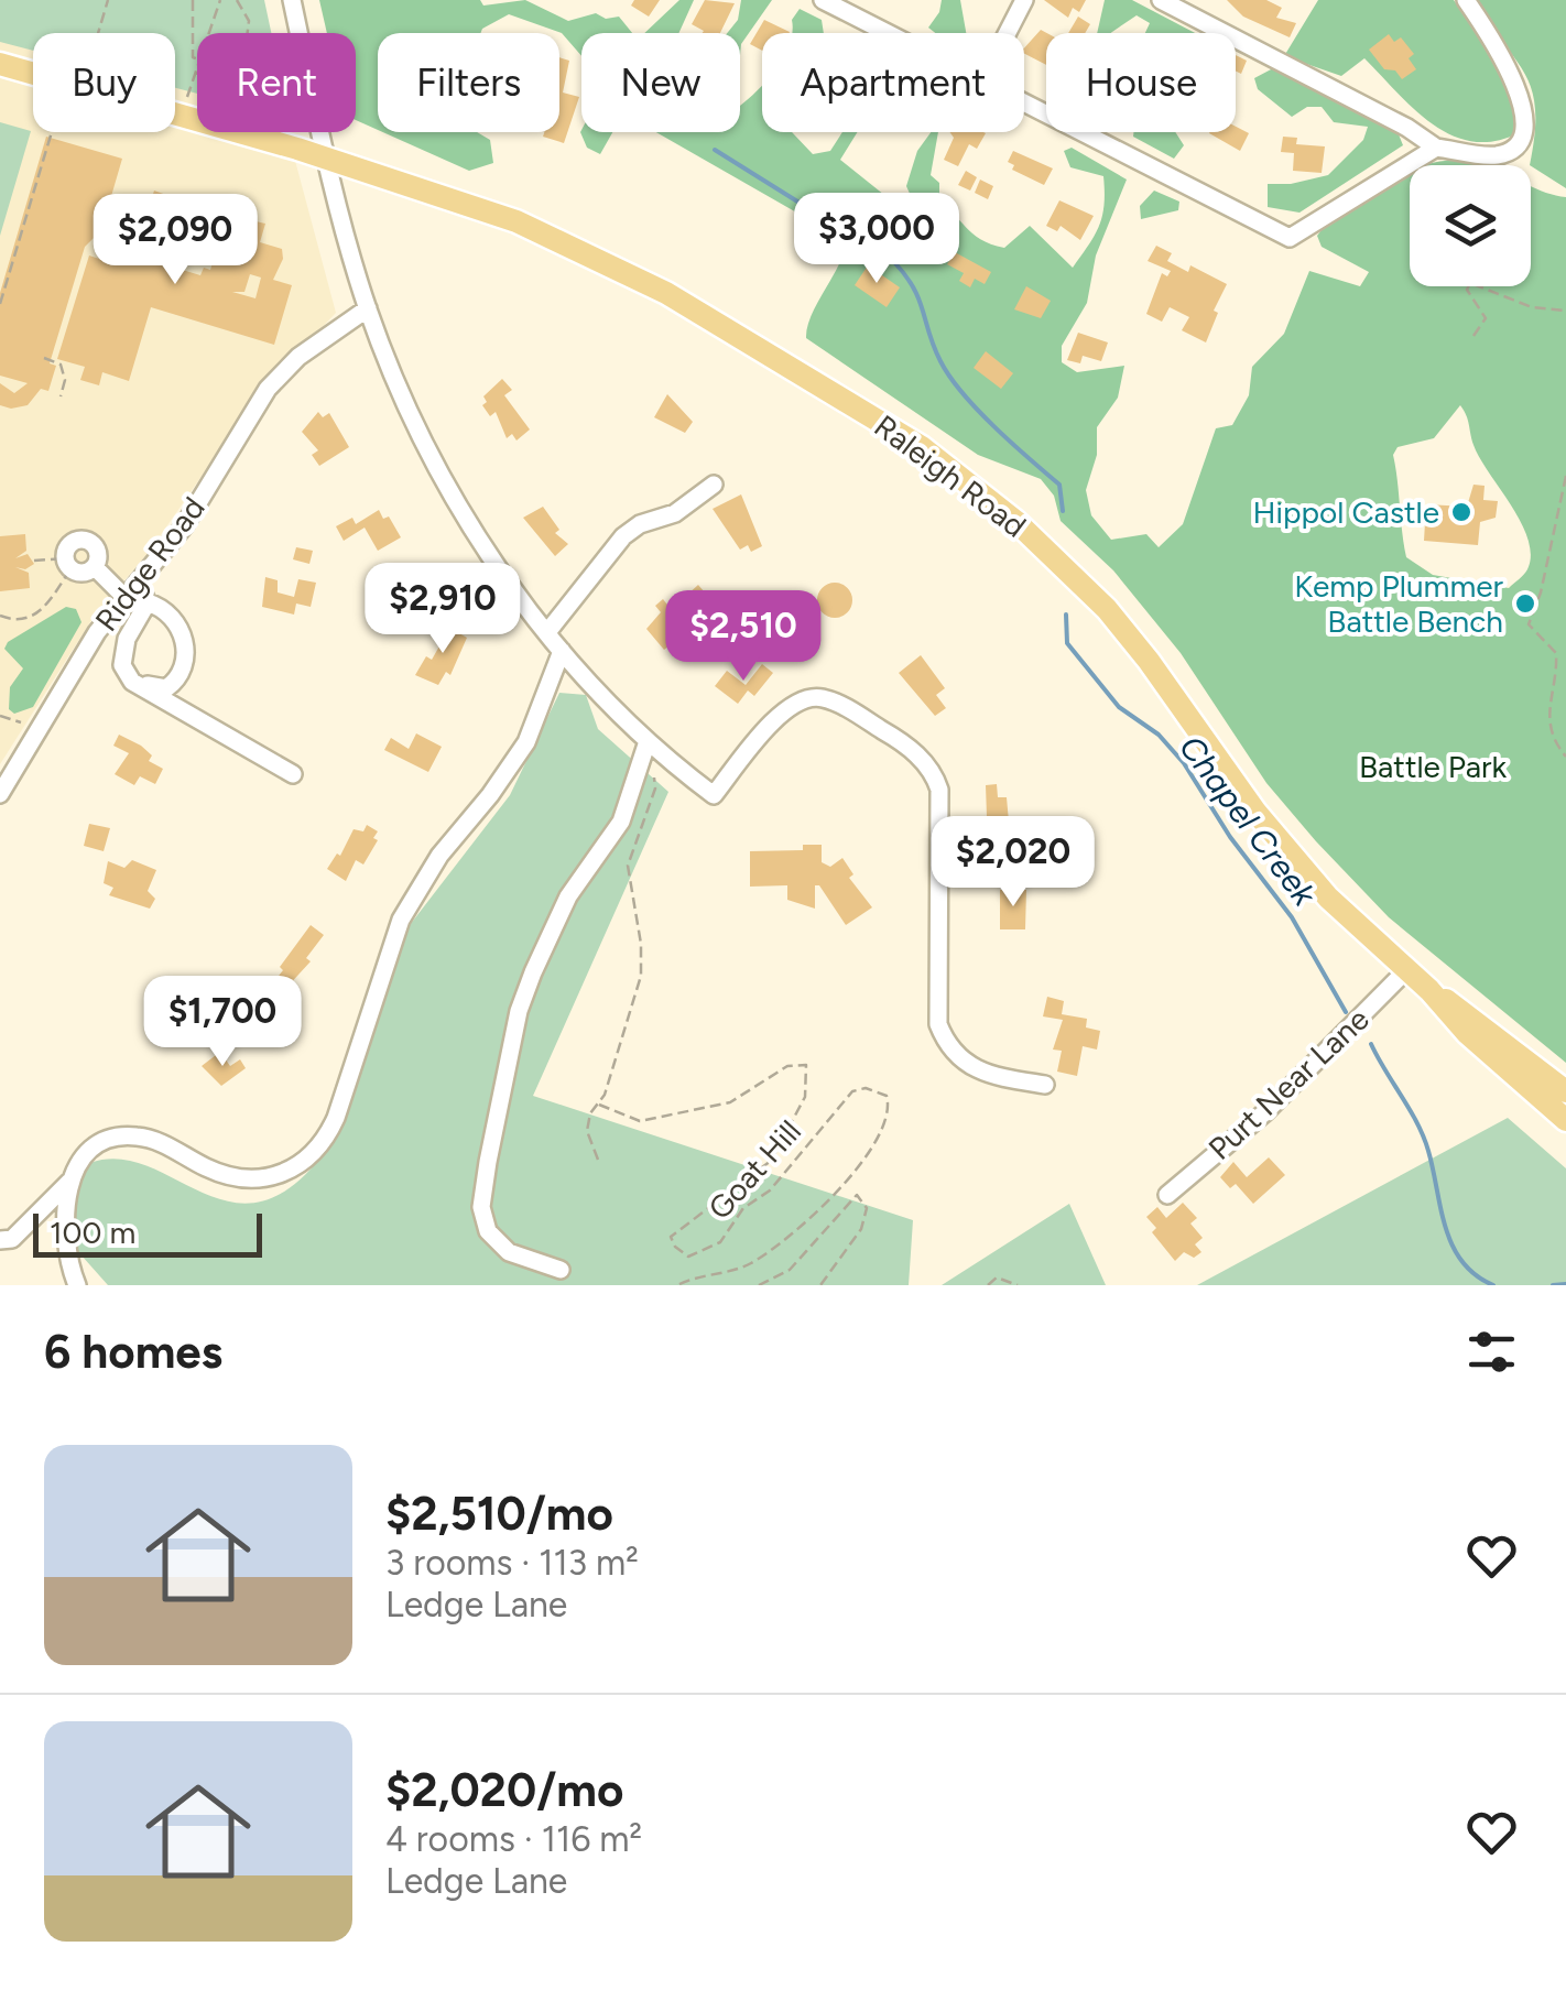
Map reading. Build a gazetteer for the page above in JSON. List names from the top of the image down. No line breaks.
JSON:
{"streets":{"main road":["Raleigh Road"],"street":["Ridge Road","Purt Near Lane"],"path":["Goat Hill"]},"crossings":[["Raleigh Road","Purt Near Lane"]],"water":["Chapel Creek"],"parks":["Battle Park"],"places":["Hippol Castle","Kemp Plummer Battle Bench"],"scale_bar":"100 m","page":{"chip":["Buy","Rent","Filters","New","Apartment","House"],"price":["$3,000","$2,090","$2,910","$2,510","$2,020","$1,700"],"scale":"100 m","heading":"6 homes","list":[{"name":"$2,510/mo","note":"3 rooms · 113 m² · Ledge Lane"},{"name":"$2,020/mo","note":"4 rooms · 116 m² · Ledge Lane"}]}}
